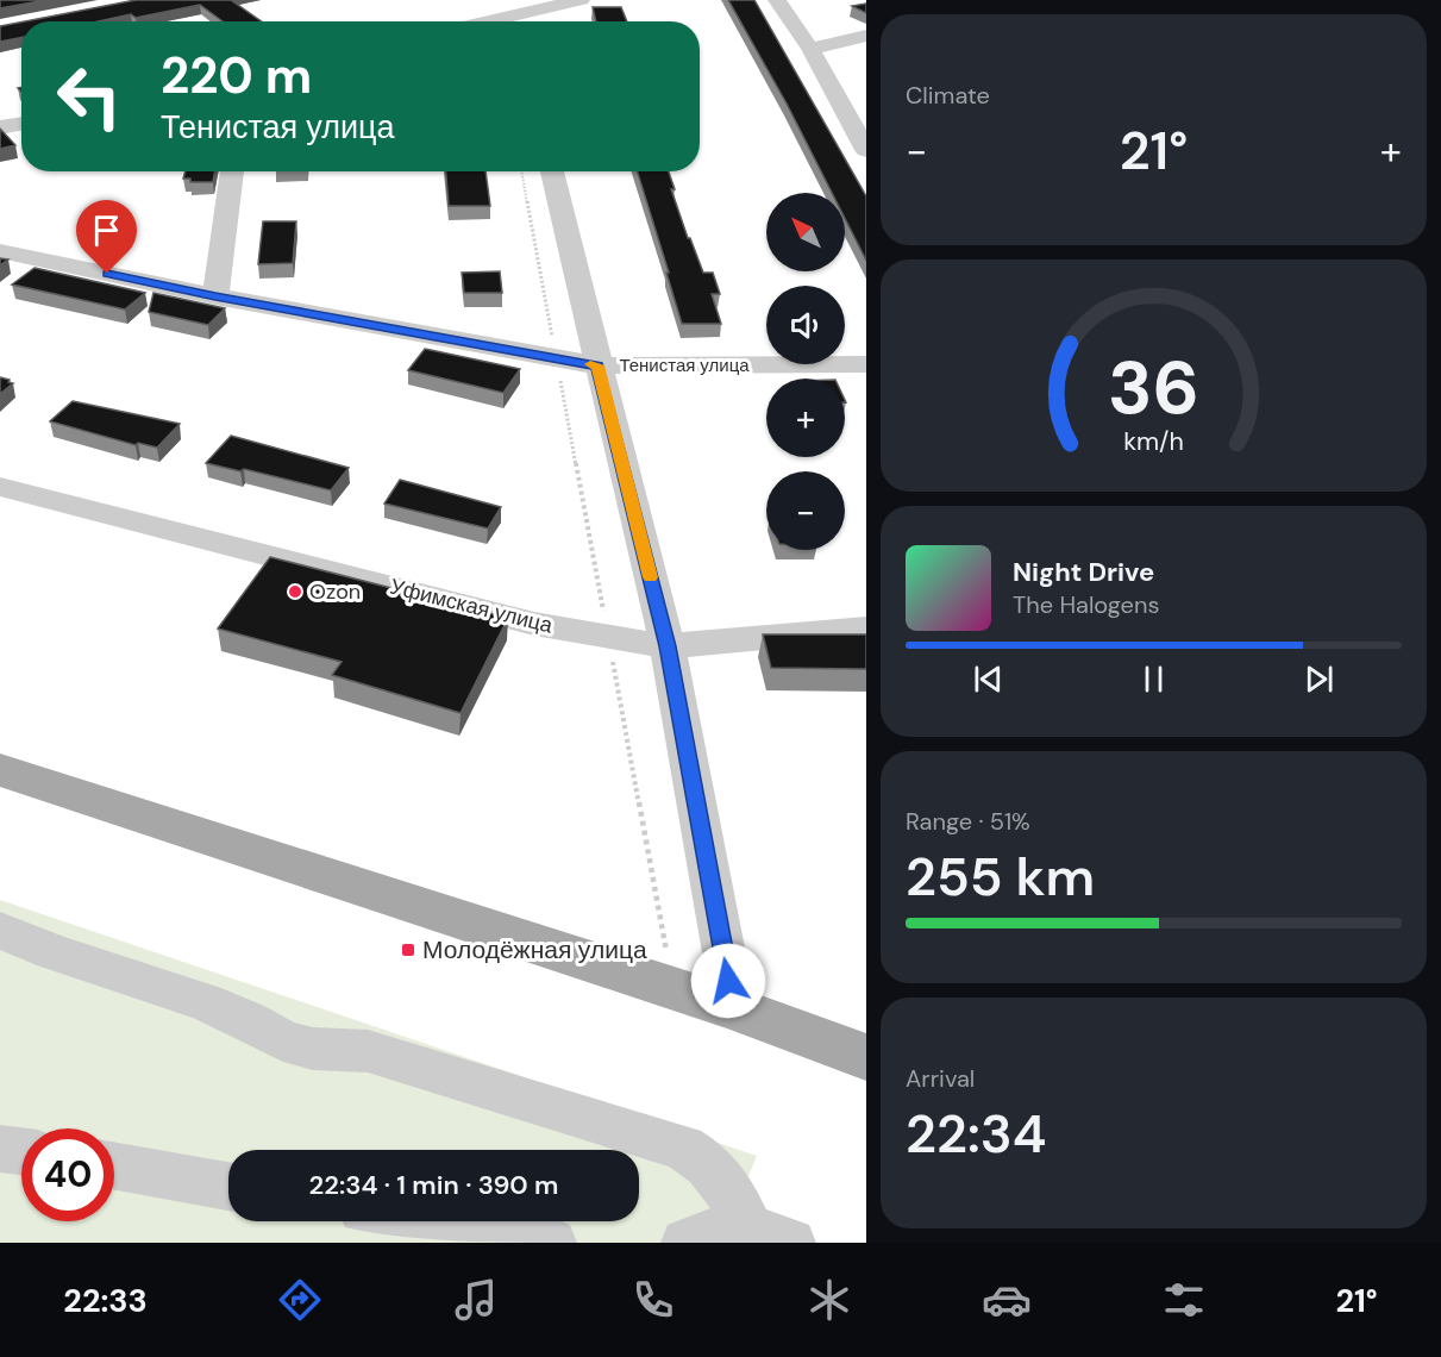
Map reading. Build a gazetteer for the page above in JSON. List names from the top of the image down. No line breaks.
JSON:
{"streets":{"street":["Тенистая улица","Уфимская улица"]},"places":{"other":["Ozon"],"transit":["Молодёжная улица"]},"north":"top left","page":{"tile":["Climate",["Range · 51%","255 km"],["Arrival","22:34"]],"turn":["220 m","Тенистая улица"],"heat":["−","21°","+"],"map_buttons":["+","−"],"song":["Night Drive","The Halogens"],"limit":"40","trip":"22:34 · 1 min · 390 m","tabs":["22:33","21°"],"gauge":["36","km/h"]}}
